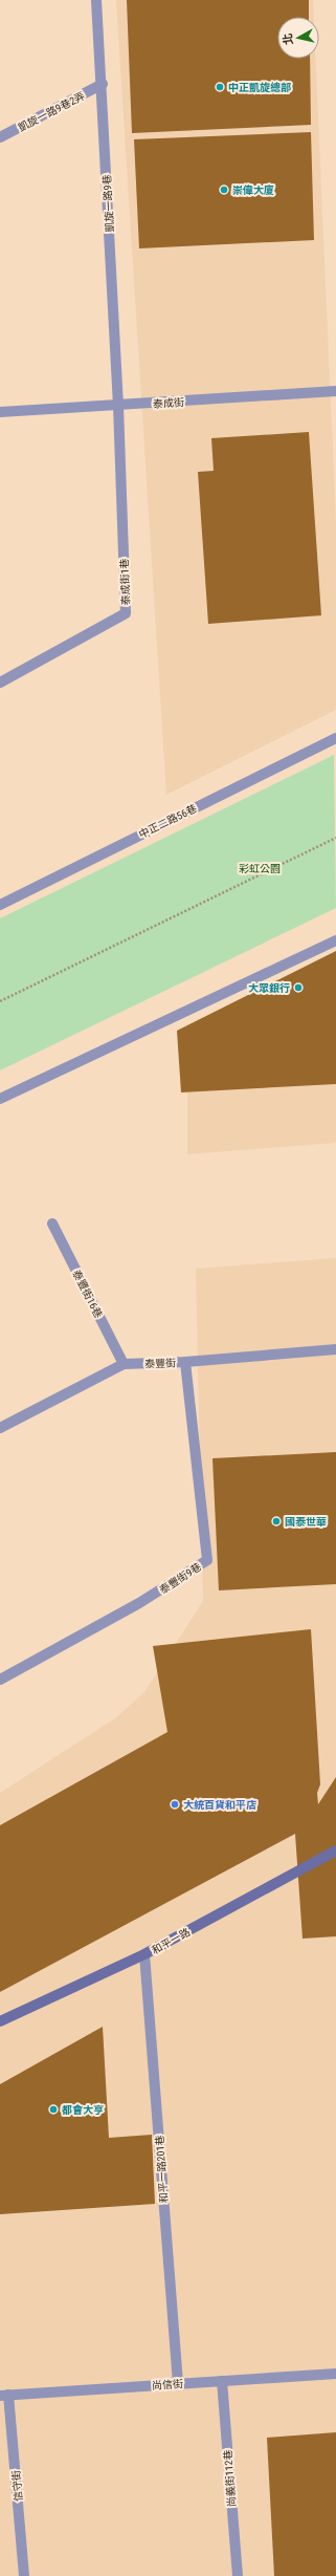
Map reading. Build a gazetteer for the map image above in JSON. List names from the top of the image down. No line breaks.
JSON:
{"streets":{"street":["凱旋一路9巷2弄","凱旋一路9巷","泰成街","泰成街1巷","中正二路56巷","泰豐街16巷","泰豐街","泰豐街9巷","和平一路","和平一路201巷","尚信街","尚義街112巷","信守街"]},"crossings":[["凱旋一路9巷2弄","凱旋一路9巷"],["凱旋一路9巷","泰成街"],["凱旋一路9巷","泰成街1巷"],["泰成街","泰成街1巷"],["泰豐街16巷","泰豐街"],["泰豐街","泰豐街9巷"],["和平一路","和平一路201巷"],["和平一路201巷","尚信街"],["尚信街","尚義街112巷"],["尚信街","信守街"]],"parks":["彩虹公園"],"places":["中正凱旋總部","崇偉大廈","大眾銀行","國泰世華","大統百貨和平店","都會大亨"],"north":"left"}
